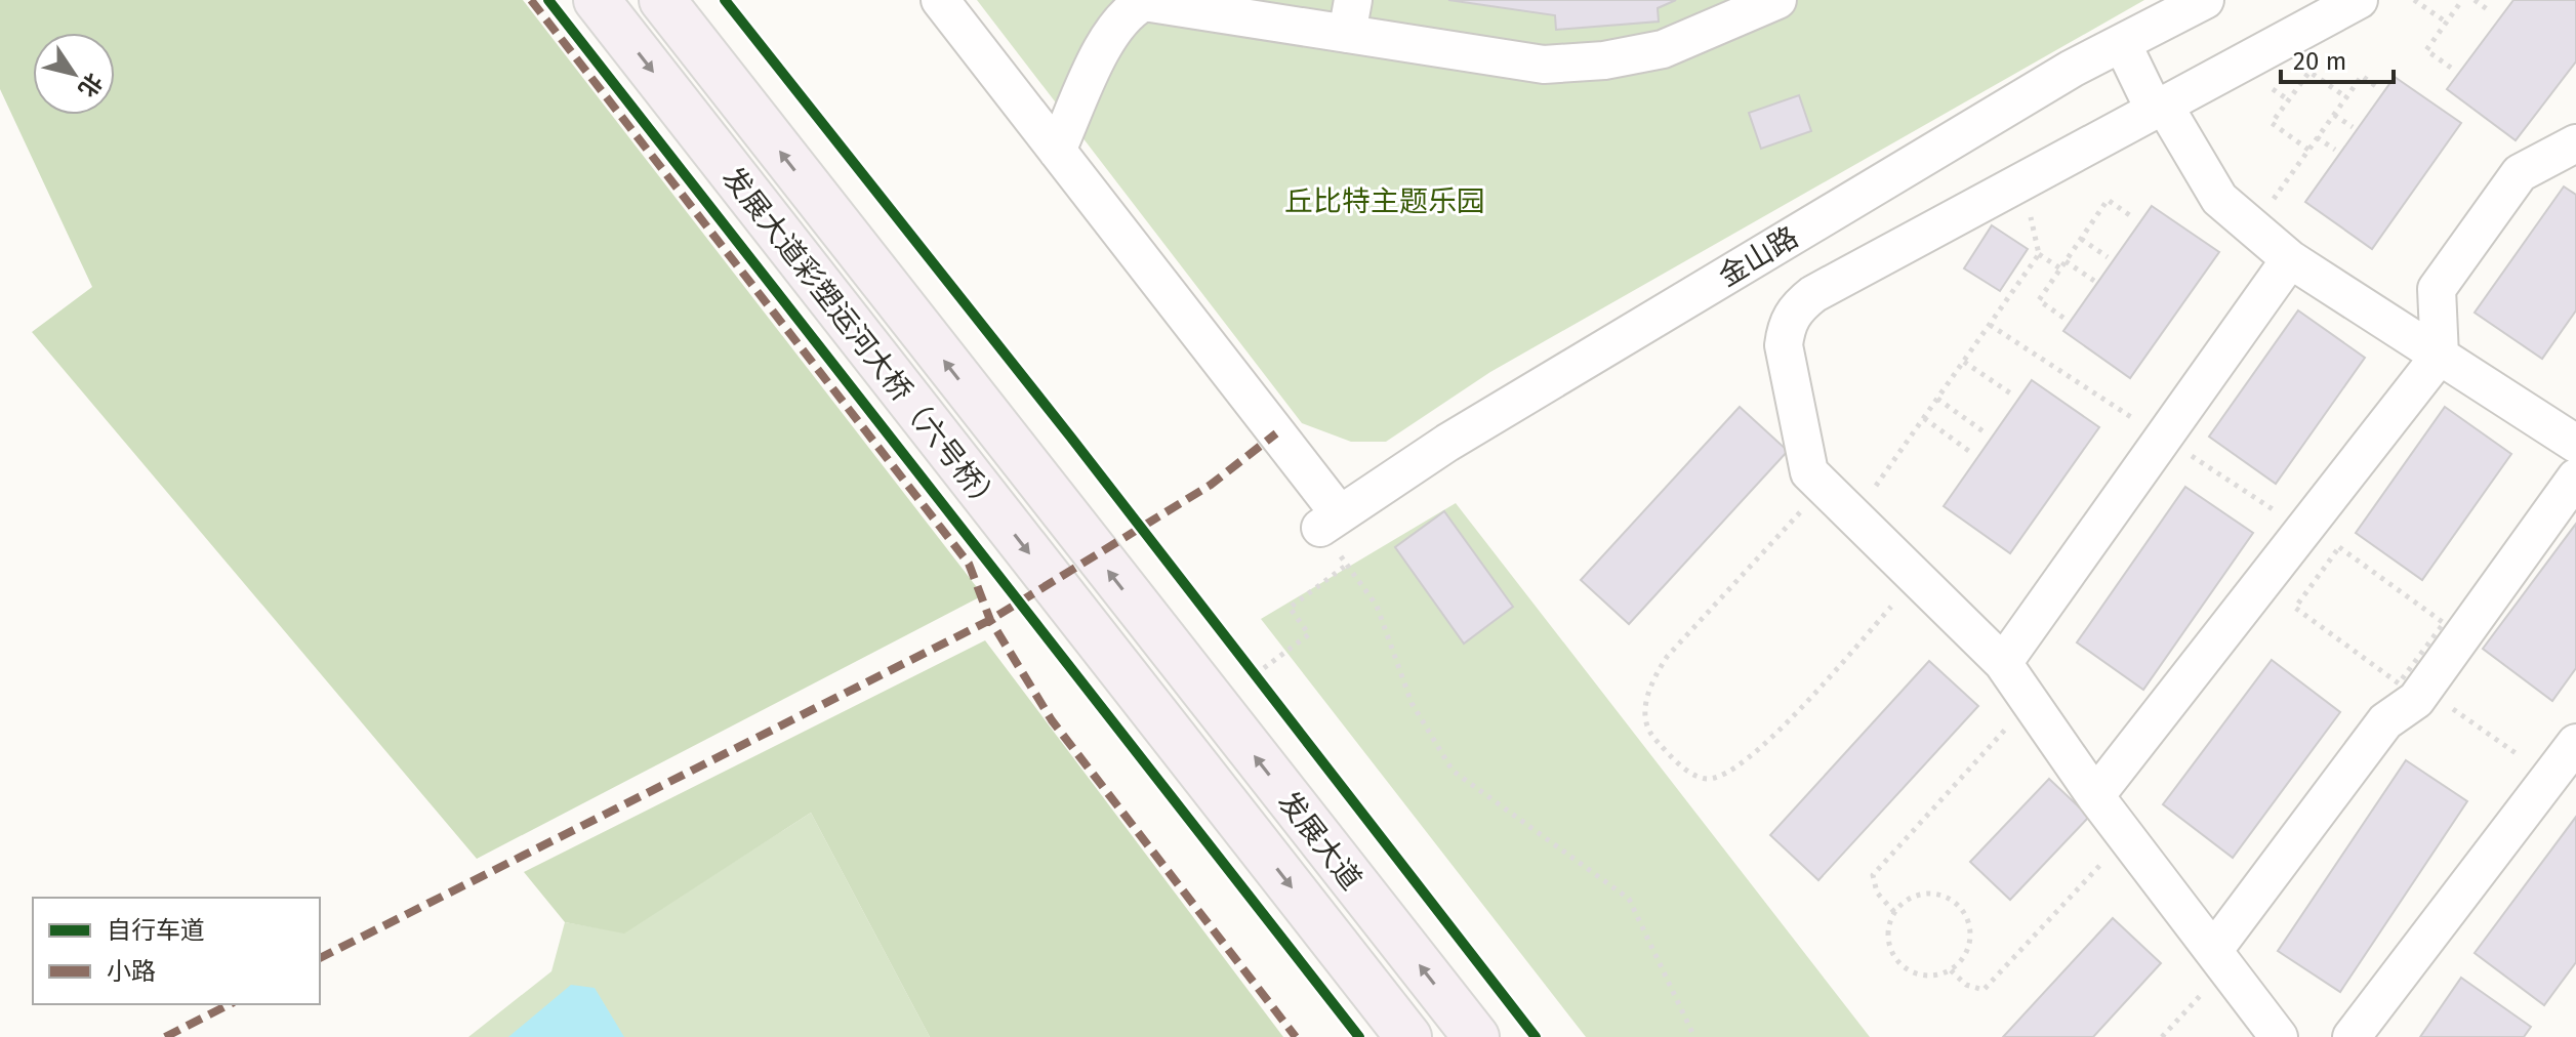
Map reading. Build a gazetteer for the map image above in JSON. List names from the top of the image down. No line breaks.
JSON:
{"streets":{"main road":["发展大道彩塑运河大桥（六号桥）","发展大道"],"street":["金山路"]},"crossings":[["发展大道彩塑运河大桥（六号桥）","发展大道"]],"parks":["丘比特主题乐园"],"legend":["自行车道","小路"],"scale_bar":"20 m","north":"bottom right"}
